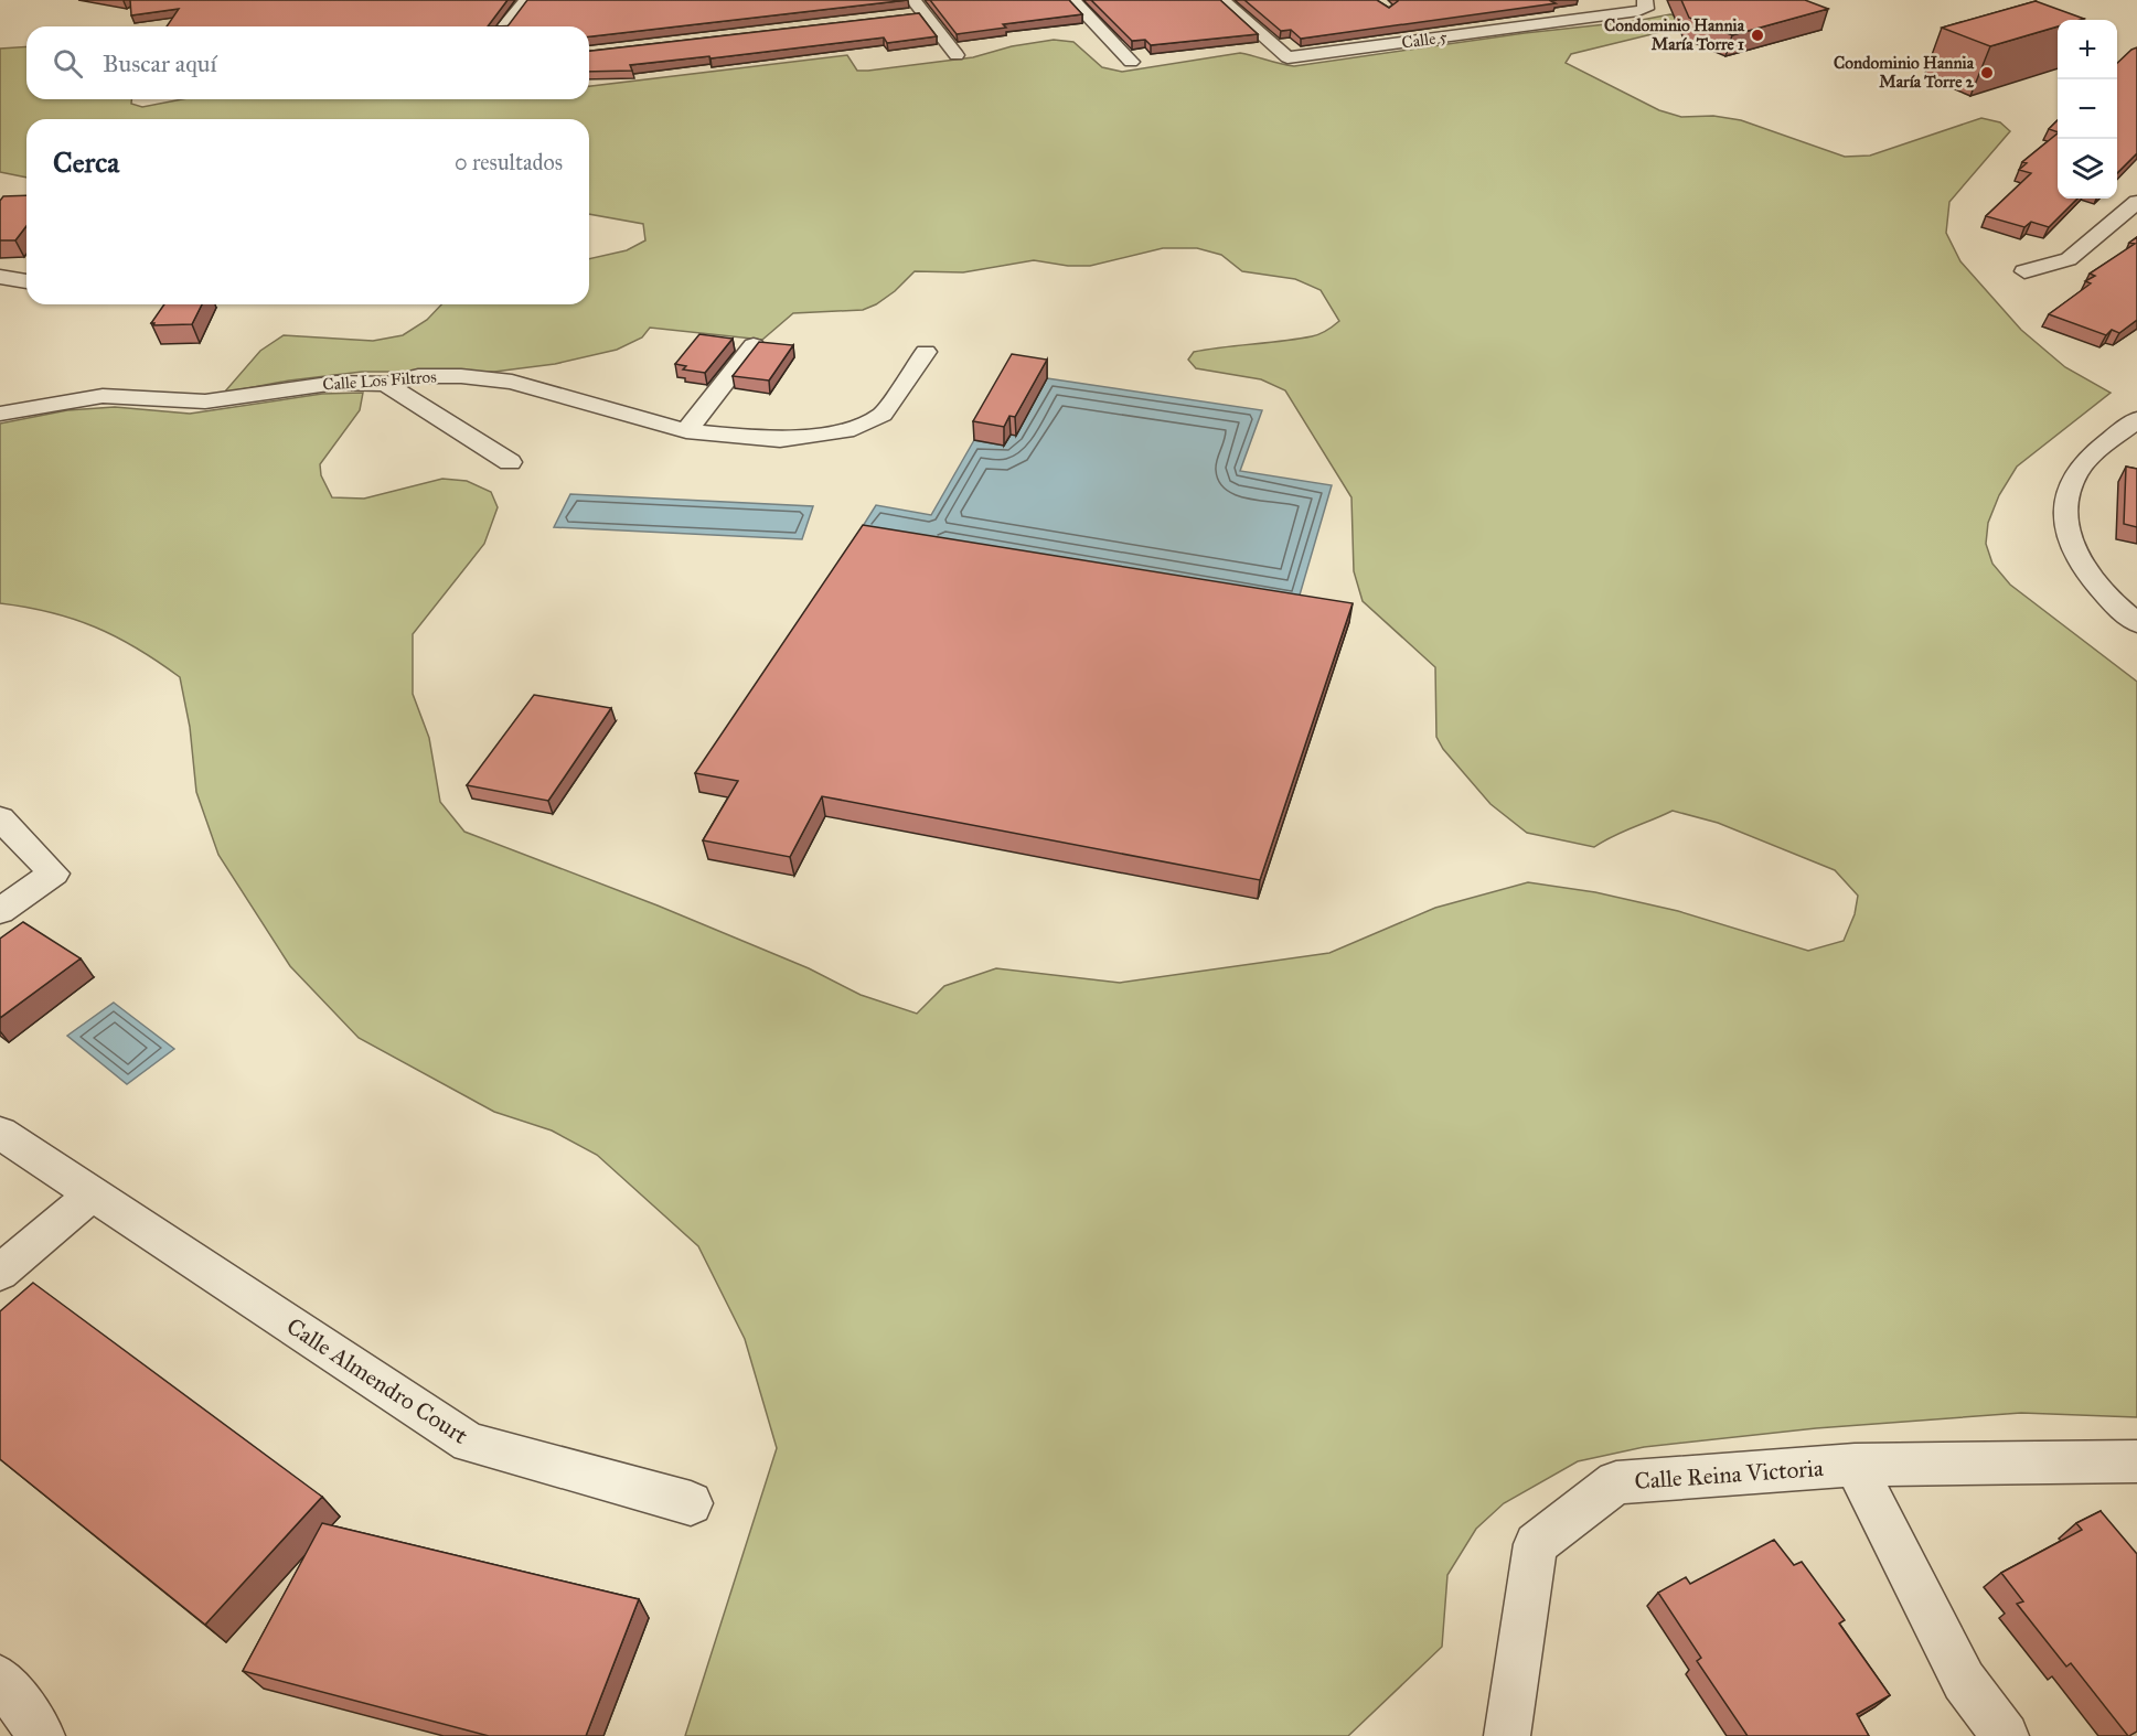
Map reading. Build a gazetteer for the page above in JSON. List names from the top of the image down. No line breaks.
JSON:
{"streets":{"street":["Calle 5","Calle Los Filtros","Calle Almendro Court","Calle Reina Victoria"]},"places":["Condominio Hannia María Torre 1","Condominio Hannia María Torre 2"],"page":{"map_buttons":["+","−"],"search":"Buscar aquí","heading":["Cerca","0 resultados"]}}
